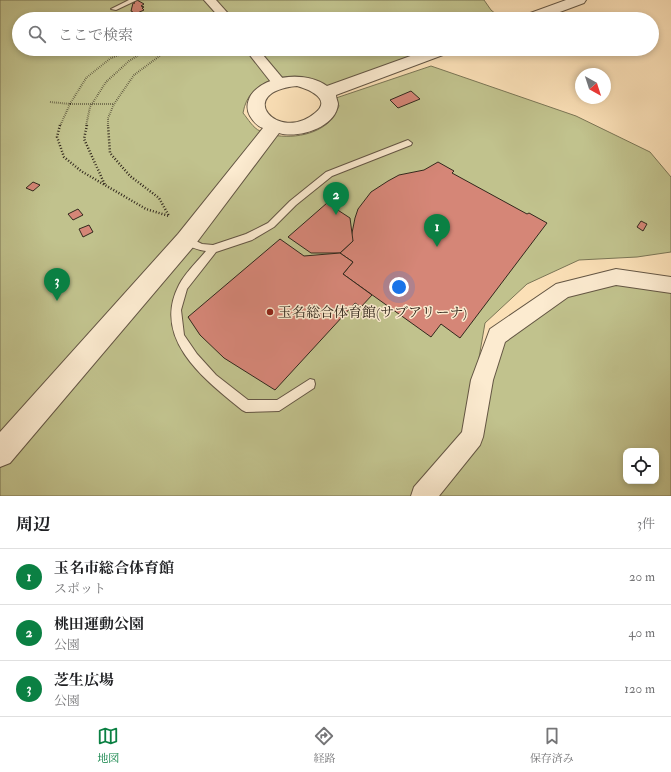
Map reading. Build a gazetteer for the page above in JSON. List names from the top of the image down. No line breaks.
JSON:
{"places":["玉名総合体育館(サブアリーナ)"],"north":"bottom right","page":{"search":"ここで検索","pins":["2","1","3"],"heading":["周辺","3件"],"list":[{"mark":"1","name":"玉名市総合体育館","note":"スポット","value":"20 m"},{"mark":"2","name":"桃田運動公園","note":"公園","value":"40 m"},{"mark":"3","name":"芝生広場","note":"公園","value":"120 m"}],"nav":["地図","経路","保存済み"]}}
